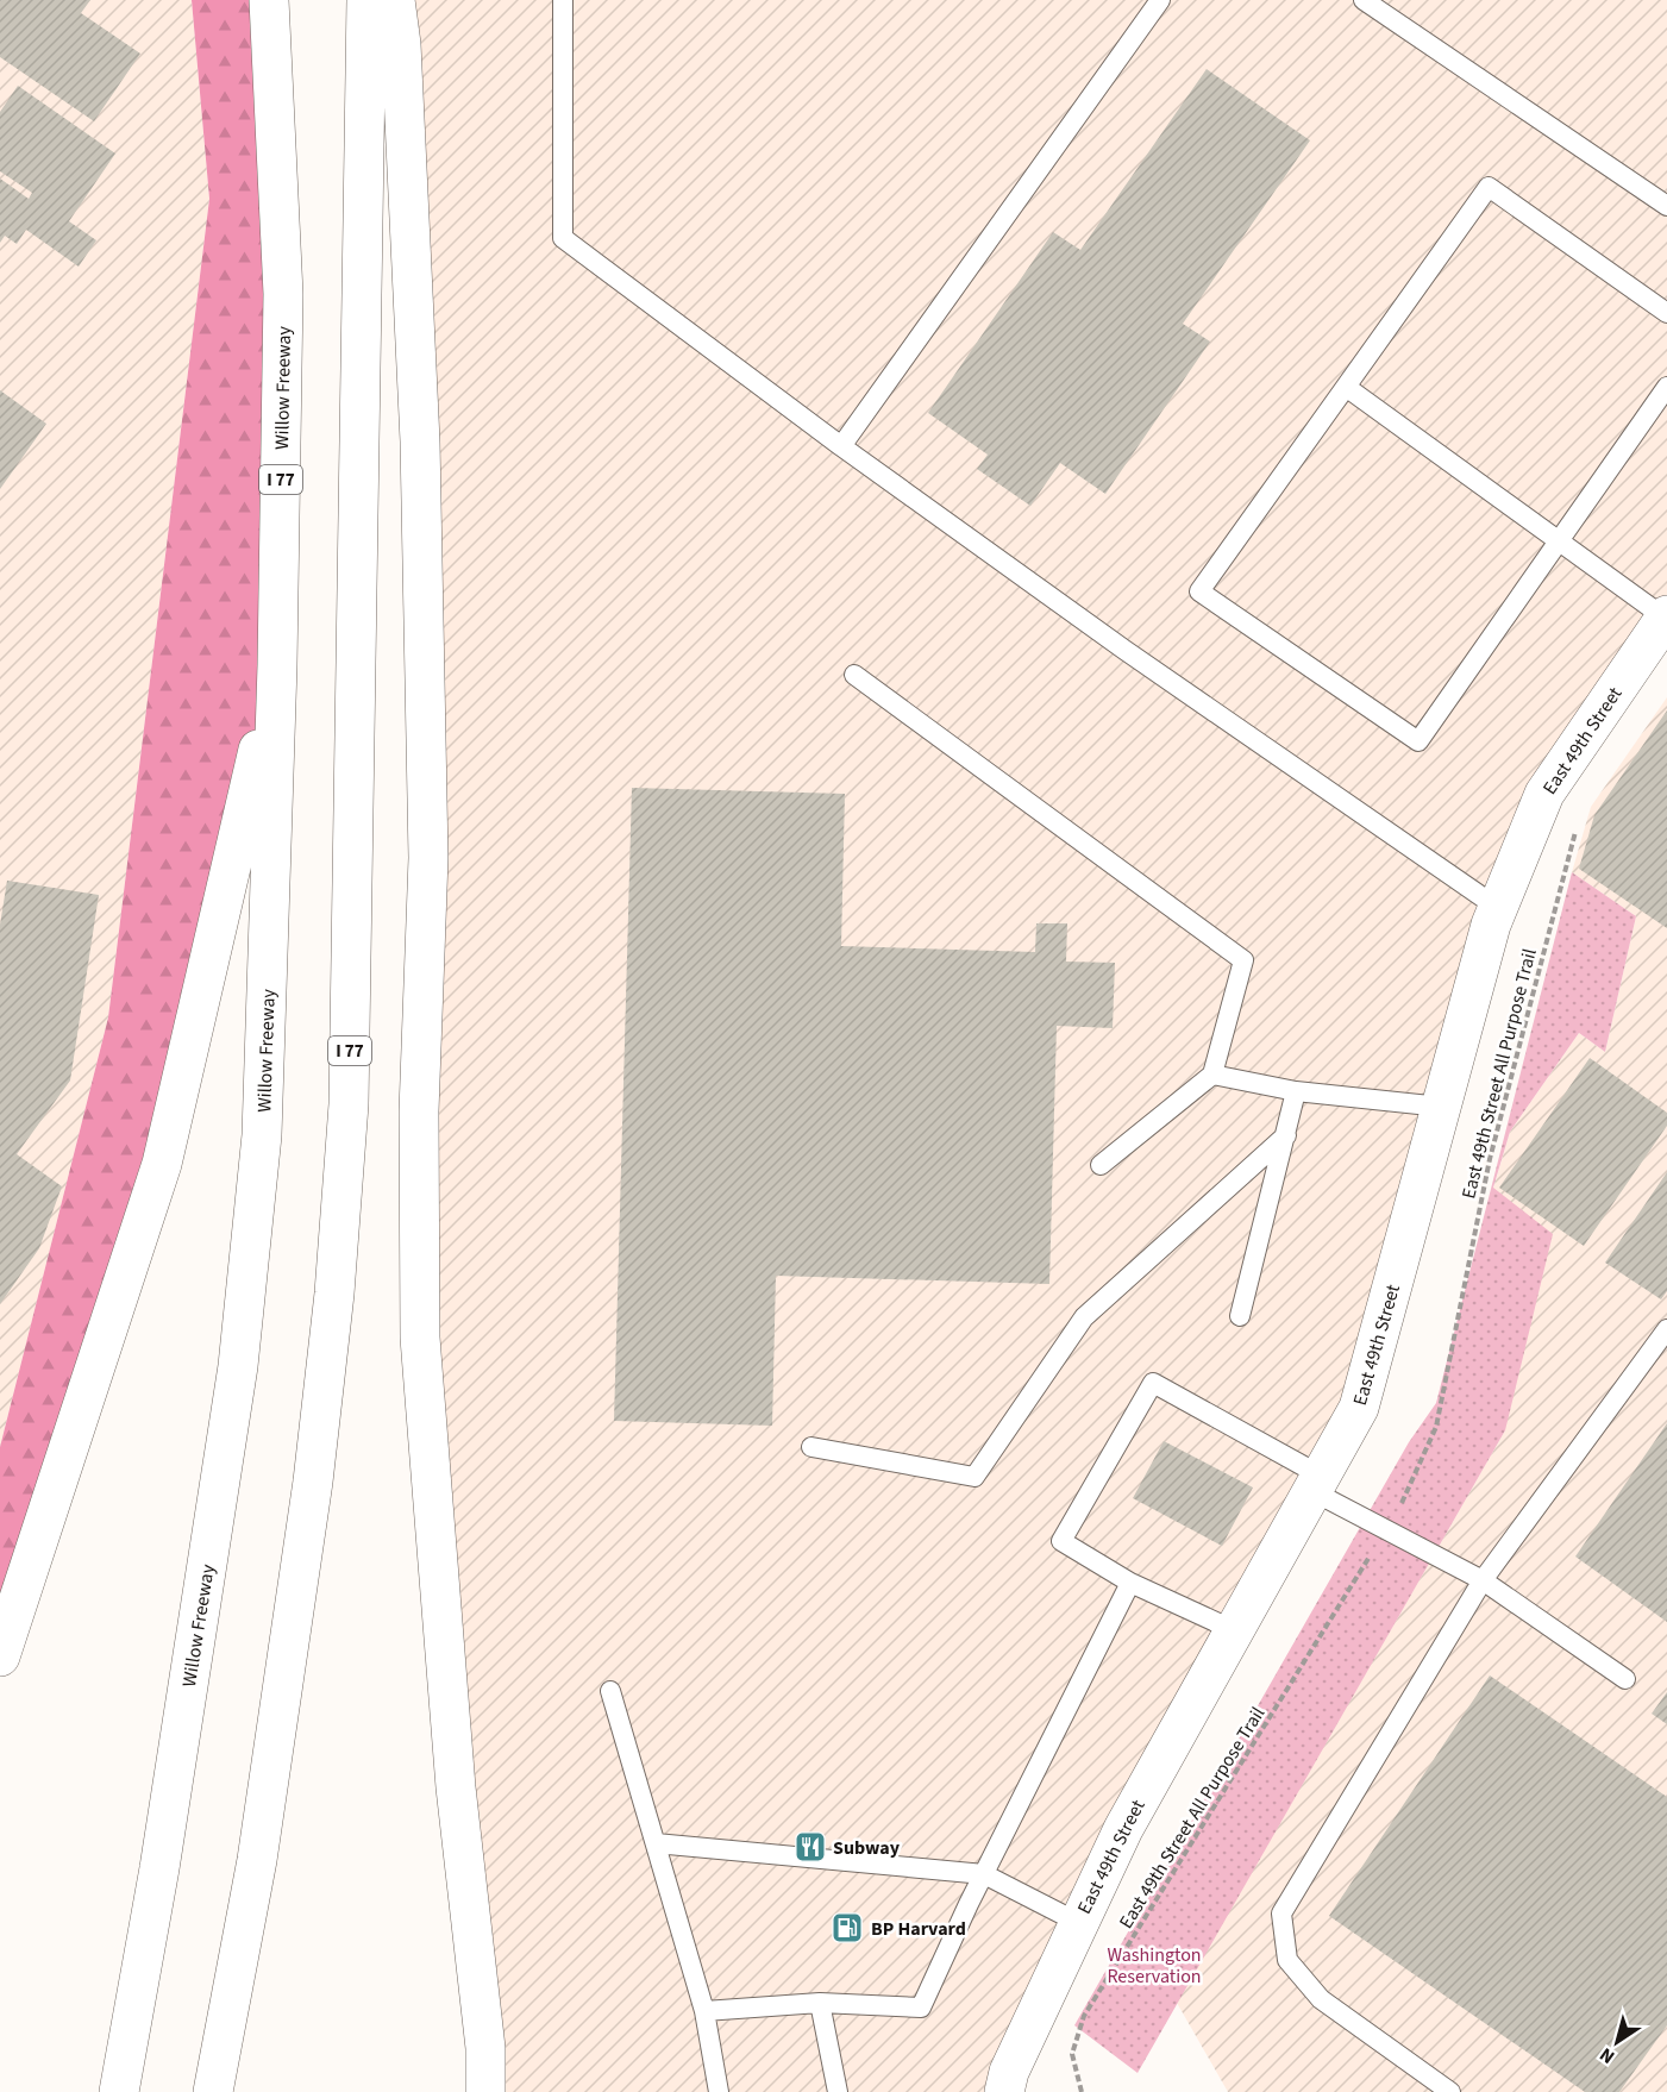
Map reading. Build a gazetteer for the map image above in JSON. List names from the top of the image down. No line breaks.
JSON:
{"streets":{"main road":["Willow Freeway","I 77","East 49th Street"],"path":["East 49th Street All Purpose Trail"]},"parks":["Washington Reservation"],"places":{"restaurant":["Subway"],"fuel station":["BP Harvard"]},"north":"bottom left"}
